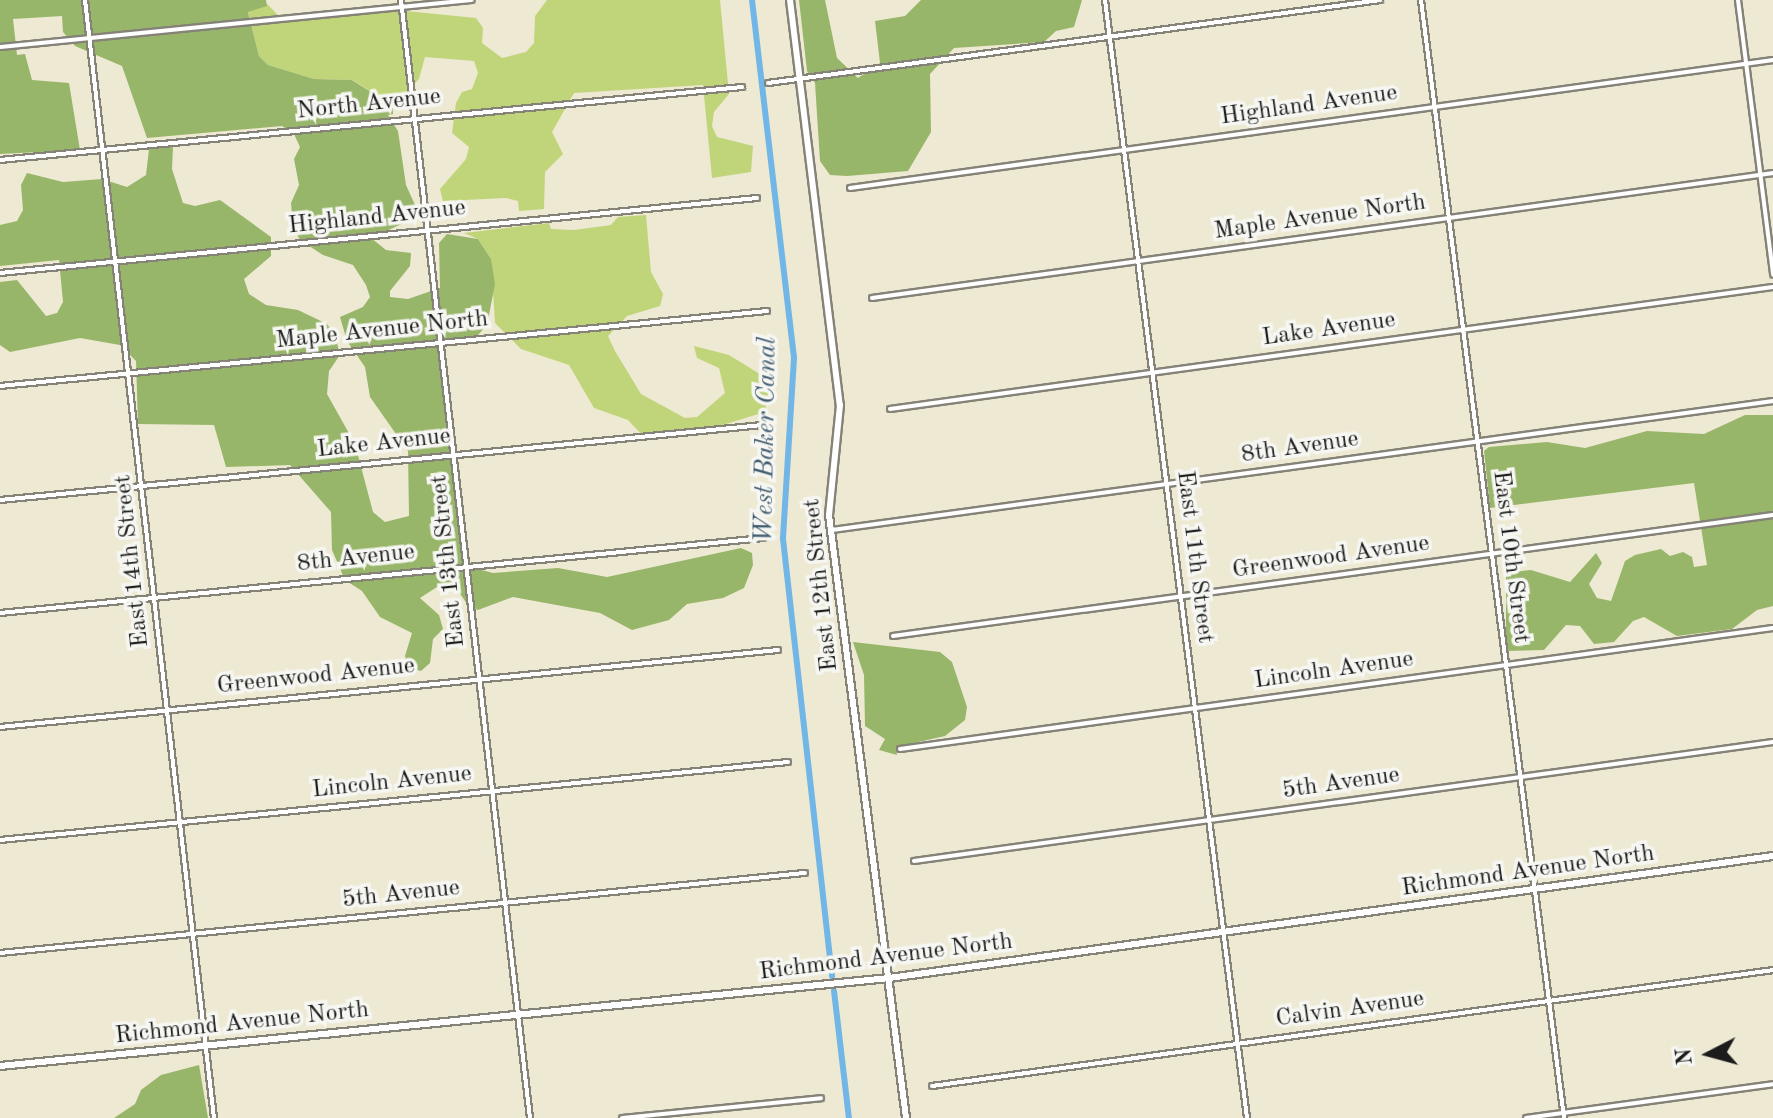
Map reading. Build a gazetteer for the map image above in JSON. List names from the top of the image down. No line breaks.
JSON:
{"streets":{"street":["North Avenue","Highland Avenue","Maple Avenue North","Lake Avenue","8th Avenue","East 11th Street","East 10th Street","Greenwood Avenue","East 14th Street","East 13th Street","East 12th Street","Lincoln Avenue","5th Avenue","Richmond Avenue North","Calvin Avenue"]},"crossings":[["North Avenue","East 14th Street"],["North Avenue","East 13th Street"],["Highland Avenue","East 11th Street"],["Highland Avenue","East 10th Street"],["Highland Avenue","East 14th Street"],["Highland Avenue","East 13th Street"],["Maple Avenue North","East 11th Street"],["Maple Avenue North","East 10th Street"],["Maple Avenue North","East 14th Street"],["Maple Avenue North","East 13th Street"],["Lake Avenue","East 11th Street"],["Lake Avenue","East 10th Street"],["Lake Avenue","East 14th Street"],["Lake Avenue","East 13th Street"],["8th Avenue","East 11th Street"],["8th Avenue","East 10th Street"],["8th Avenue","East 14th Street"],["8th Avenue","East 13th Street"],["8th Avenue","East 12th Street"],["East 11th Street","Greenwood Avenue"],["East 11th Street","Lincoln Avenue"],["East 11th Street","5th Avenue"],["East 11th Street","Richmond Avenue North"],["East 11th Street","Calvin Avenue"],["East 10th Street","Greenwood Avenue"],["East 10th Street","Lincoln Avenue"],["East 10th Street","5th Avenue"],["East 10th Street","Richmond Avenue North"],["East 10th Street","Calvin Avenue"],["Greenwood Avenue","East 14th Street"],["Greenwood Avenue","East 13th Street"],["East 14th Street","Lincoln Avenue"],["East 14th Street","5th Avenue"],["East 14th Street","Richmond Avenue North"],["East 13th Street","Lincoln Avenue"],["East 13th Street","5th Avenue"],["East 13th Street","Richmond Avenue North"],["East 12th Street","Richmond Avenue North"]],"water":["West Baker Canal"],"north":"left"}
